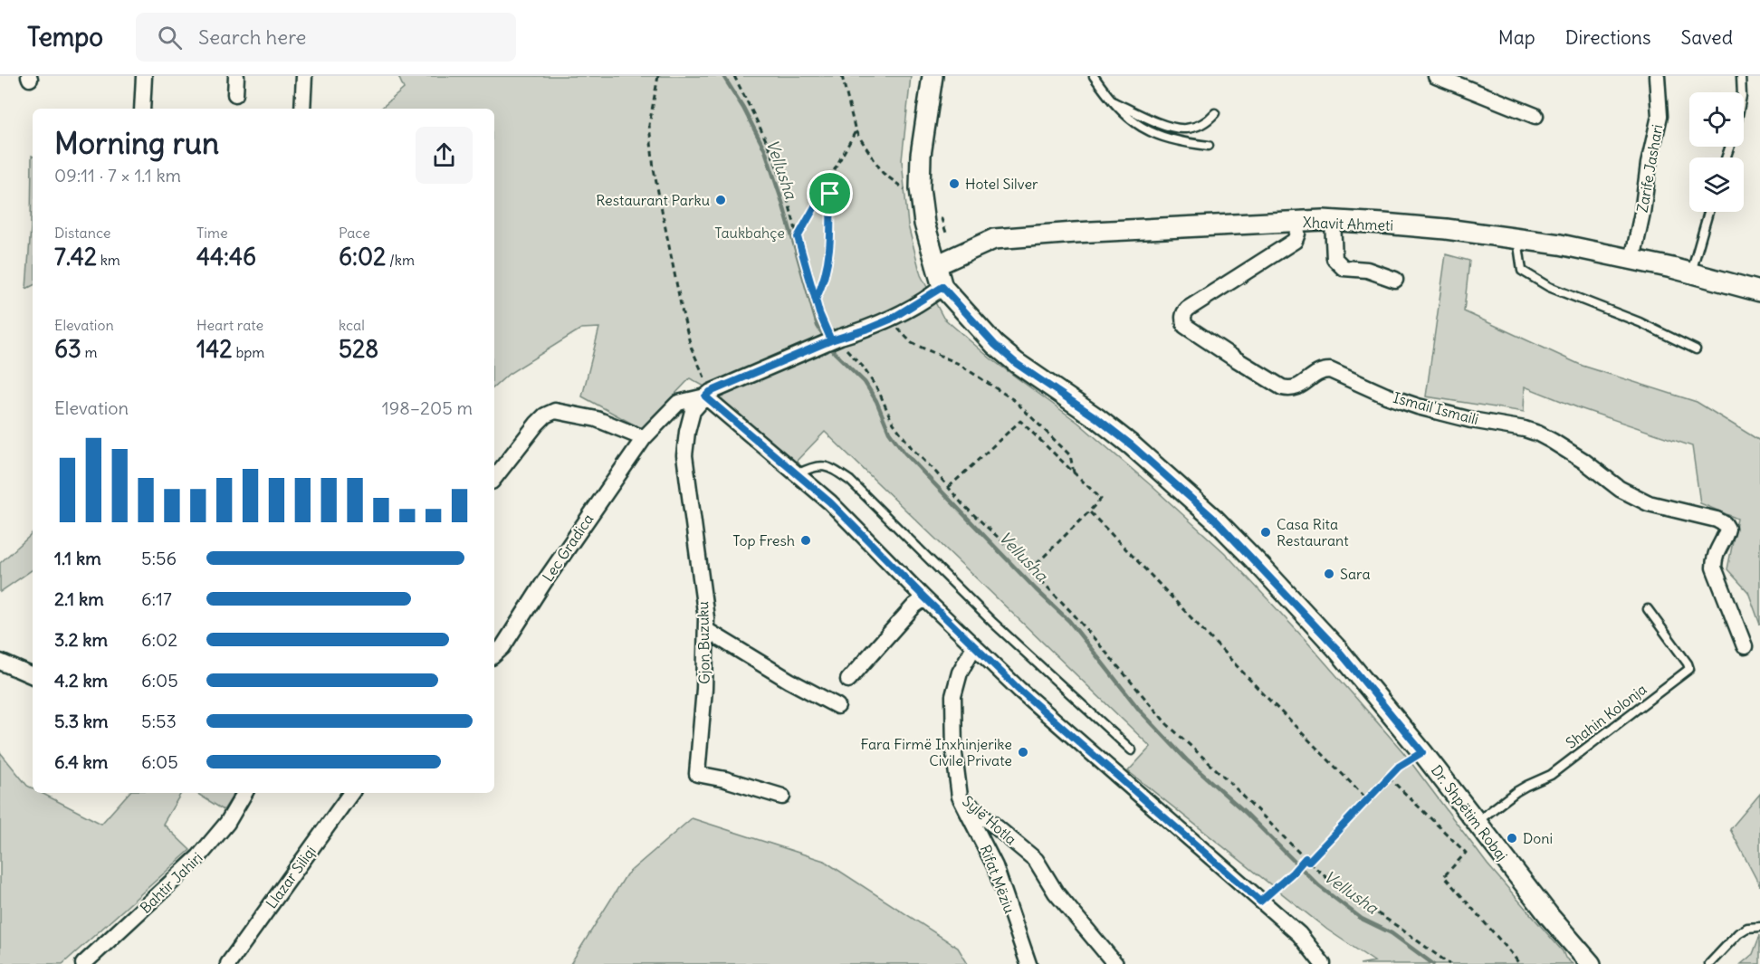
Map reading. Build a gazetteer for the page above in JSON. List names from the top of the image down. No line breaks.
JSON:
{"streets":{"street":["Zarife Jashari","Xhavit Ahmeti","Ismail Ismaili","Lec Gradica","Gjon Buzuku","Dr. Shpëtim Robaj","Sylë Hotla","Llazar Siliqi","Rifat Mëziu","Bahtir Jahiri"],"lane":["Shahin Kolonja"]},"crossings":[["Zarife Jashari","Xhavit Ahmeti"],["Xhavit Ahmeti","Ismail Ismaili"],["Lec Gradica","Gjon Buzuku"],["Lec Gradica","Dr. Shpëtim Robaj"],["Shahin Kolonja","Dr. Shpëtim Robaj"],["Sylë Hotla","Rifat Mëziu"]],"water":["Vellusha"],"parks":["Taukbahçe"],"places":["Hotel Silver","Restaurant Parku","Casa Rita Restaurant","Top Fresh","Sara","Fara Firmë Inxhinjerike Civile Private","Doni"],"page":{"header":"Tempo","search":"Search here","nav":["Map","Directions","Saved"],"heading":["Morning run","09:11 · 7 × 1.1 km"],"stats":[["Distance","7.42 km"],["Time","44:46"],["Pace","6:02 /km"],["Elevation","63 m"],["Heart rate","142 bpm"],["kcal","528"]],"chart":["Elevation","198–205 m"],"list":[{"name":"1.1 km","note":"5:56"},{"name":"2.1 km","note":"6:17"},{"name":"3.2 km","note":"6:02"},{"name":"4.2 km","note":"6:05"},{"name":"5.3 km","note":"5:53"},{"name":"6.4 km","note":"6:05"}]}}
